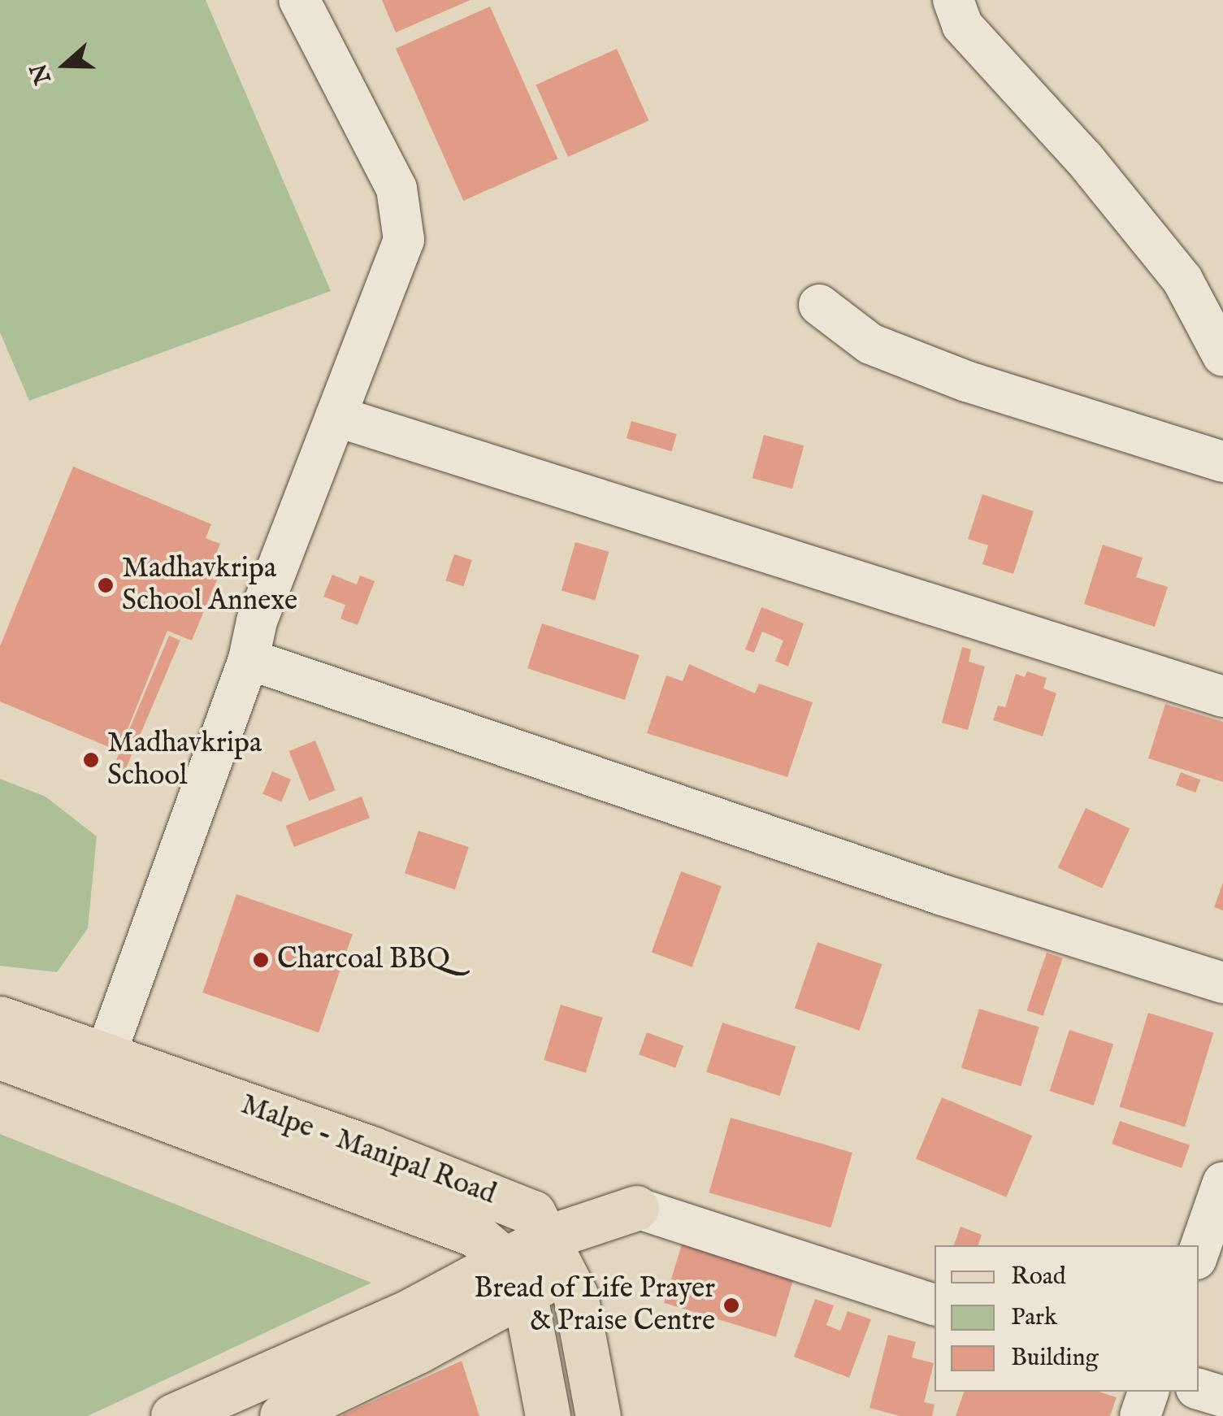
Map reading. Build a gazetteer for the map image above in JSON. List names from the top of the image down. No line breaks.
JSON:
{"streets":{"main road":["Malpe - Manipal Road"]},"places":["Madhavkripa School Annexe","Madhavkripa School","Charcoal BBQ","Bread of Life Prayer & Praise Centre"],"legend":["Road","Park","Building"],"north":"left"}
